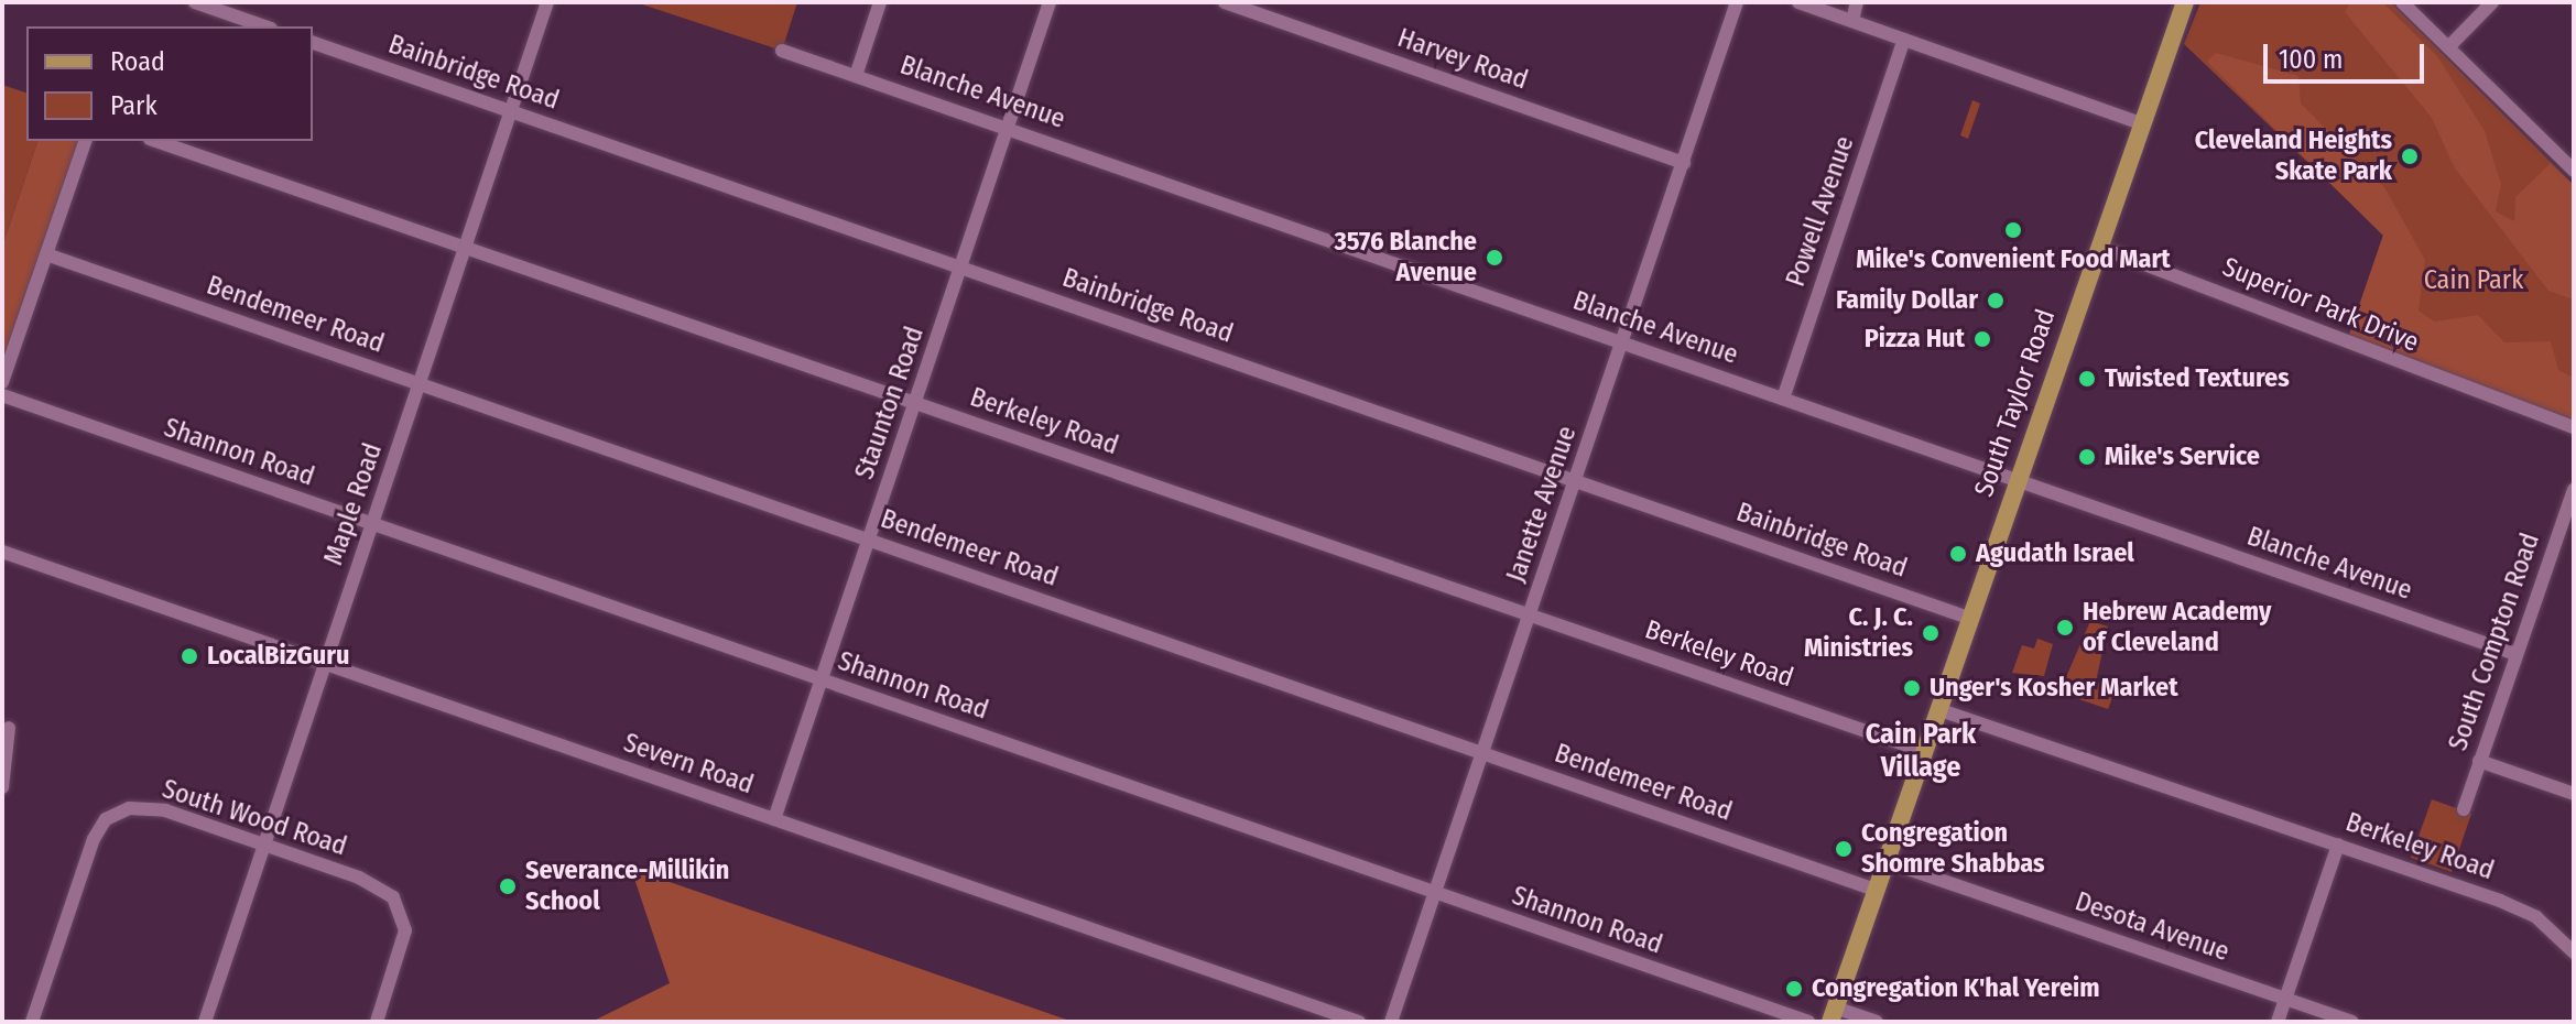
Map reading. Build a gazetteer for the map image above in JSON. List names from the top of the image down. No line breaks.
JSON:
{"streets":{"main road":["South Taylor Road"],"street":["Harvey Road","Bainbridge Road","Blanche Avenue","Powell Avenue","Superior Park Drive","Bendemeer Road","Staunton Road","Berkeley Road","Shannon Road","Maple Road","Janette Avenue","South Compton Road","Severn Road","South Wood Road","Desota Avenue"]},"crossings":[["Harvey Road","Janette Avenue"],["Bainbridge Road","Staunton Road"],["Bainbridge Road","South Taylor Road"],["Bainbridge Road","Maple Road"],["Bainbridge Road","Janette Avenue"],["Blanche Avenue","Powell Avenue"],["Blanche Avenue","Staunton Road"],["Blanche Avenue","South Taylor Road"],["Blanche Avenue","Janette Avenue"],["Blanche Avenue","South Compton Road"],["Superior Park Drive","South Taylor Road"],["Bendemeer Road","Staunton Road"],["Bendemeer Road","South Taylor Road"],["Bendemeer Road","Maple Road"],["Bendemeer Road","Janette Avenue"],["Staunton Road","Berkeley Road"],["Staunton Road","Shannon Road"],["Staunton Road","Severn Road"],["South Taylor Road","Berkeley Road"],["South Taylor Road","Desota Avenue"],["Berkeley Road","Maple Road"],["Berkeley Road","Janette Avenue"],["Shannon Road","Maple Road"],["Shannon Road","Janette Avenue"],["Maple Road","Severn Road"],["Maple Road","South Wood Road"]],"districts":["Cain Park Village"],"parks":["Cain Park"],"places":["Cleveland Heights Skate Park","Mike's Convenient Food Mart","3576 Blanche Avenue","Family Dollar","Pizza Hut","Twisted Textures","Mike's Service","Agudath Israel","Hebrew Academy of Cleveland","C. J. C. Ministries","LocalBizGuru","Unger's Kosher Market","Congregation Shomre Shabbas","Severance-Millikin School","Congregation K'hal Yereim"],"legend":["Road","Park"],"scale_bar":"100 m"}
